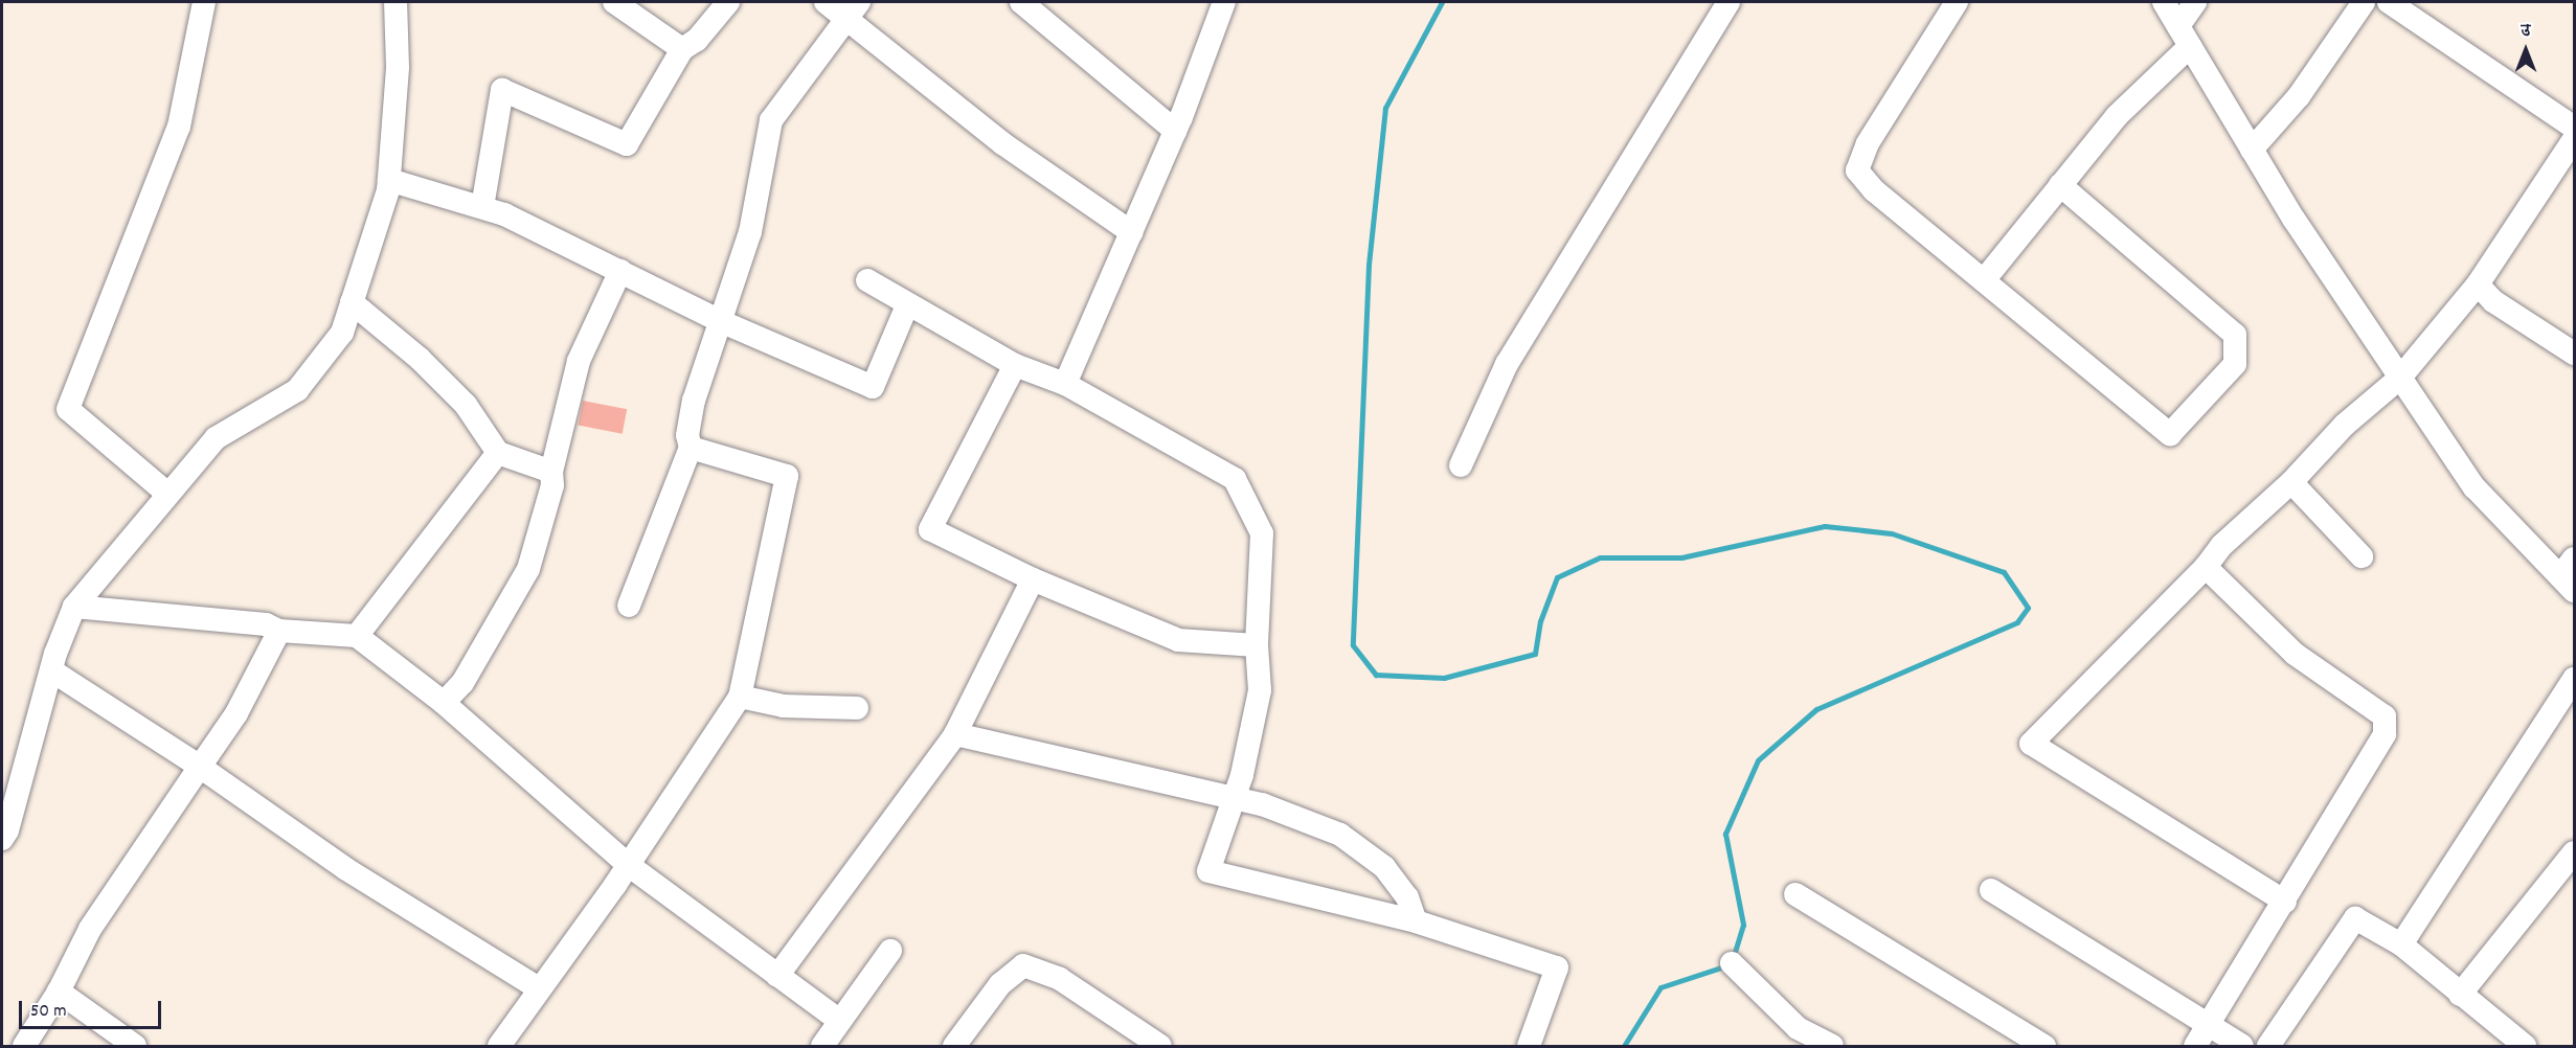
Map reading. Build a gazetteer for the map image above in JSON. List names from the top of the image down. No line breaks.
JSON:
{"scale_bar":"50 m","north":"top"}
